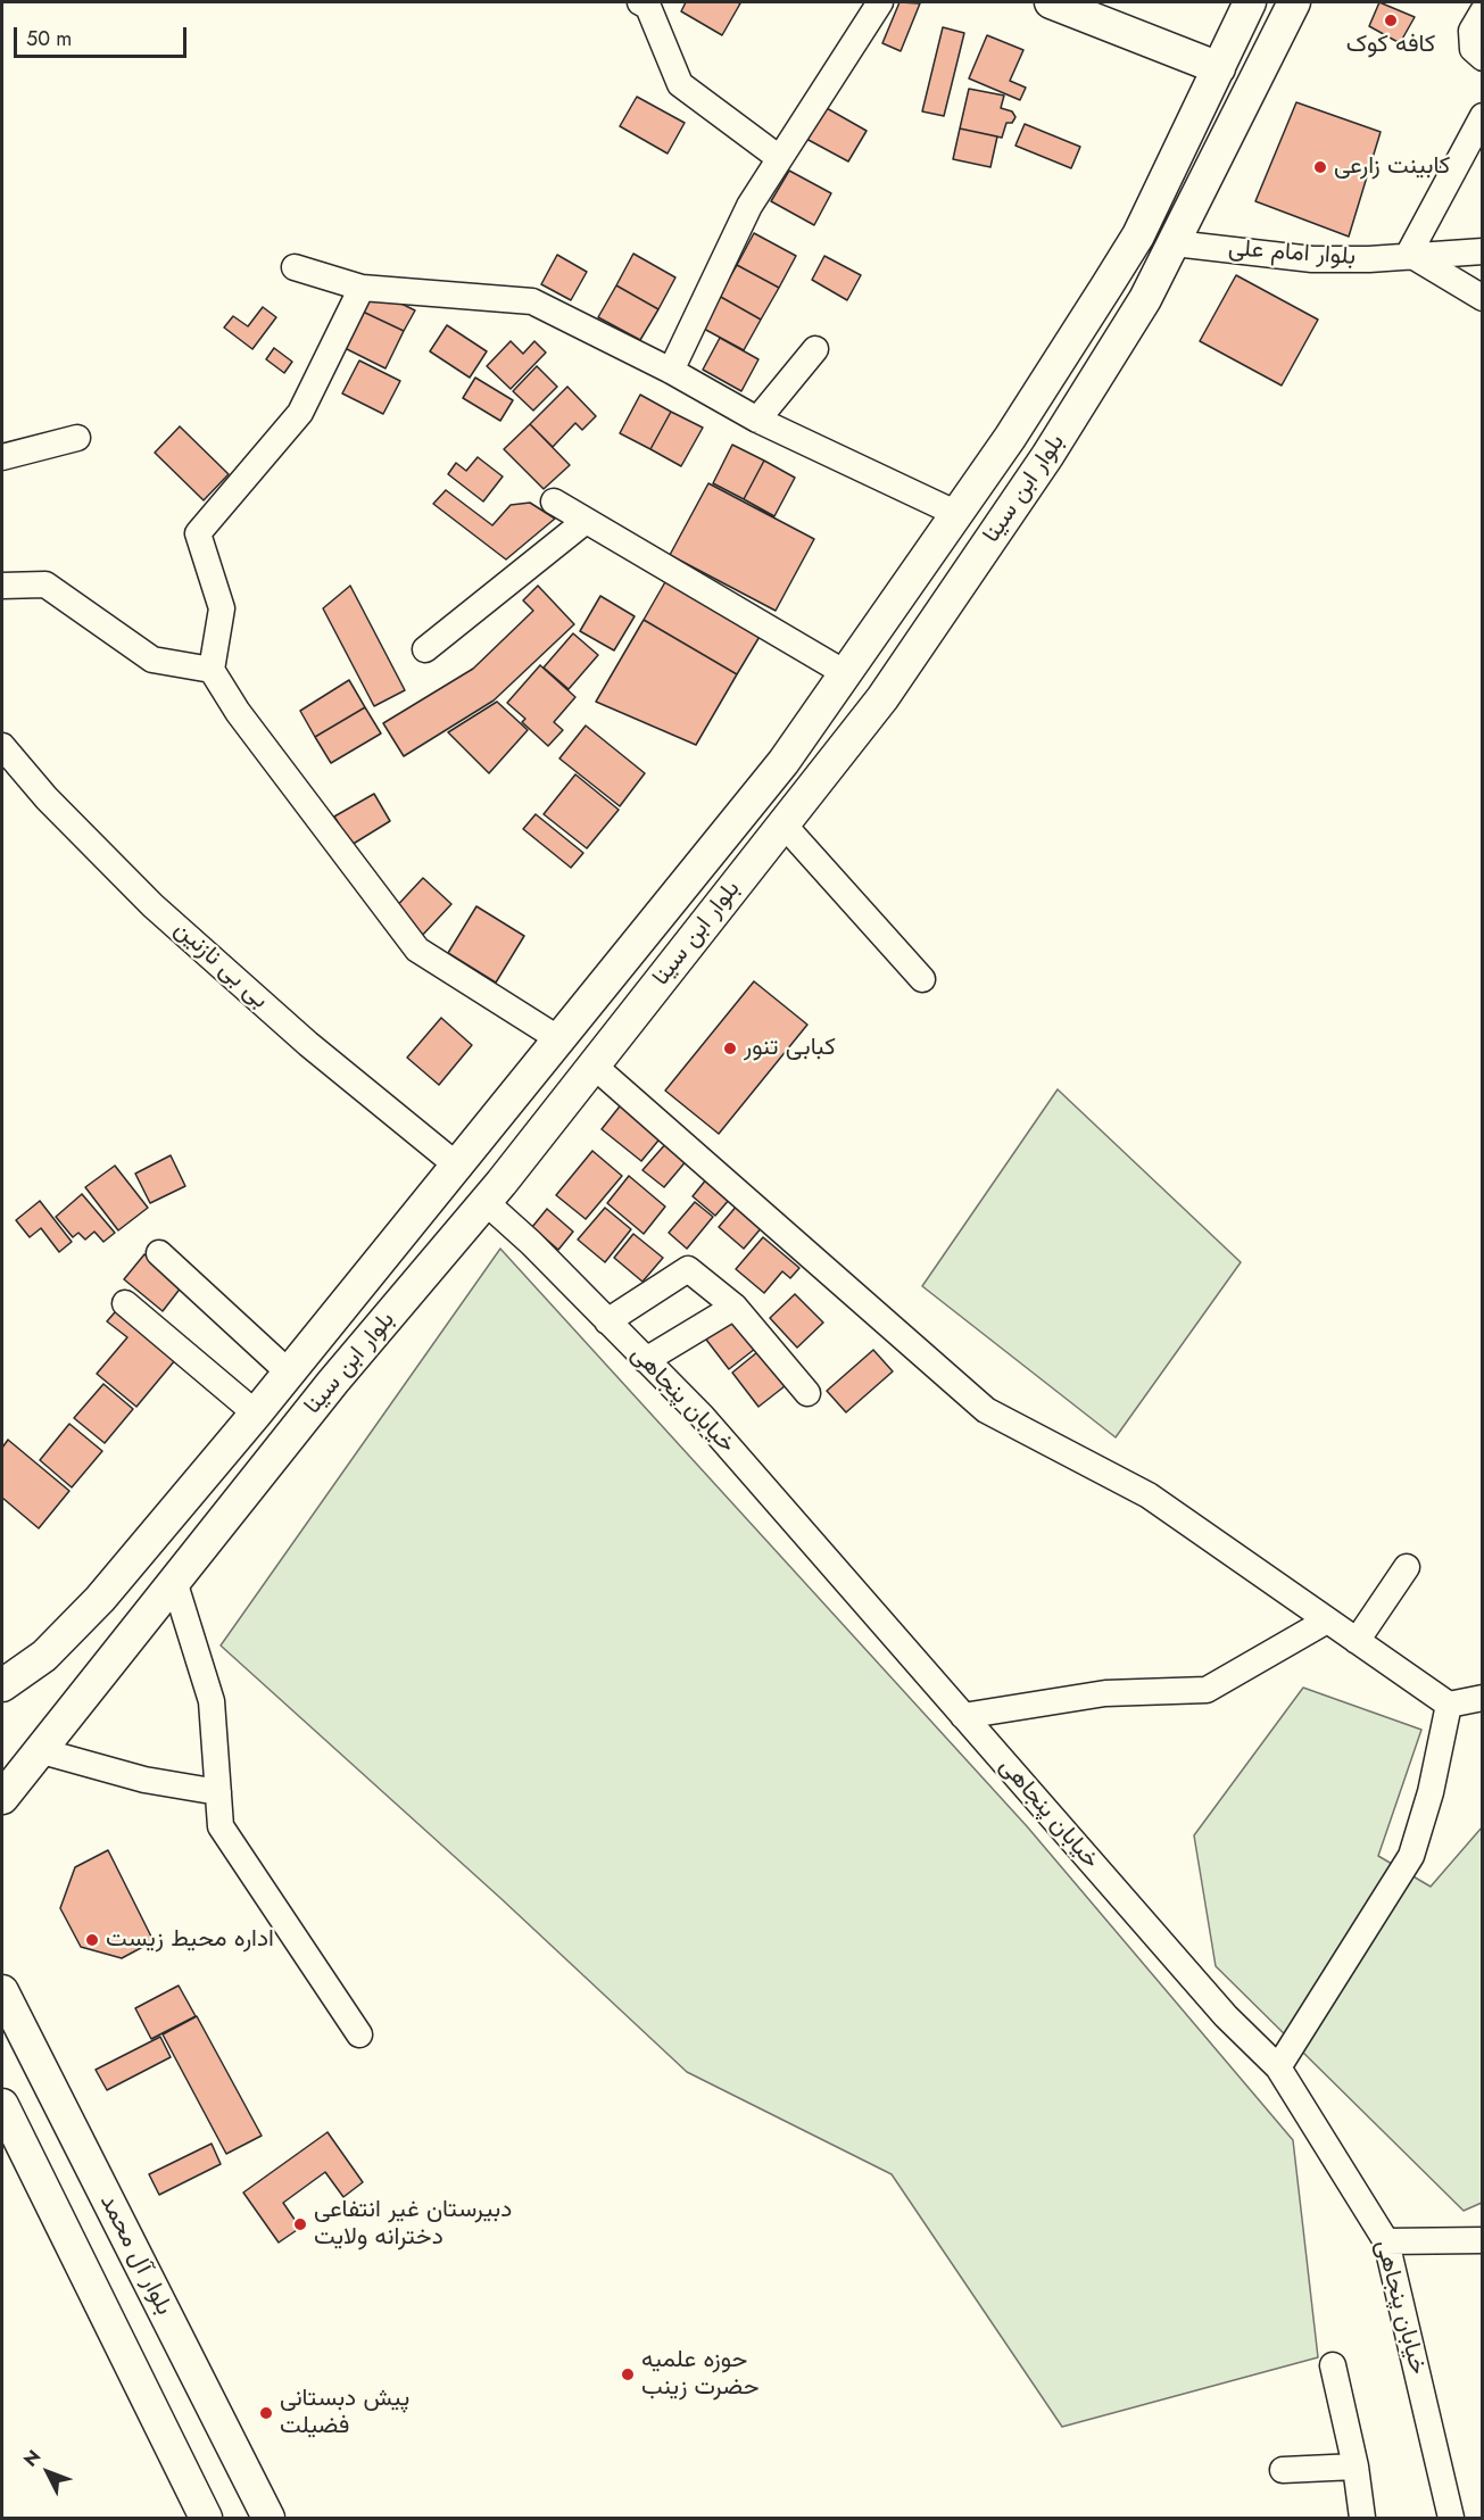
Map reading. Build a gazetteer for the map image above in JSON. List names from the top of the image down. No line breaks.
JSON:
{"streets":{"main road":["بلوار ابن سینا","بلوار آل محمد"],"street":["بلوار امام علی","بی بی نازنین","خیابان پنجاهی"]},"crossings":[["بلوار امام علی","بلوار ابن سینا"],["بلوار ابن سینا","بی بی نازنین"],["بلوار ابن سینا","خیابان پنجاهی"]],"places":["کافه کوک","کابینت زارعی","کبابی تنور","اداره محیط زیست","دبیرستان غیر انتفاعی دخترانه ولایت","حوزه علمیه حضرت زینب","پیش دبستانی فضیلت"],"scale_bar":"50 m","north":"top left"}
